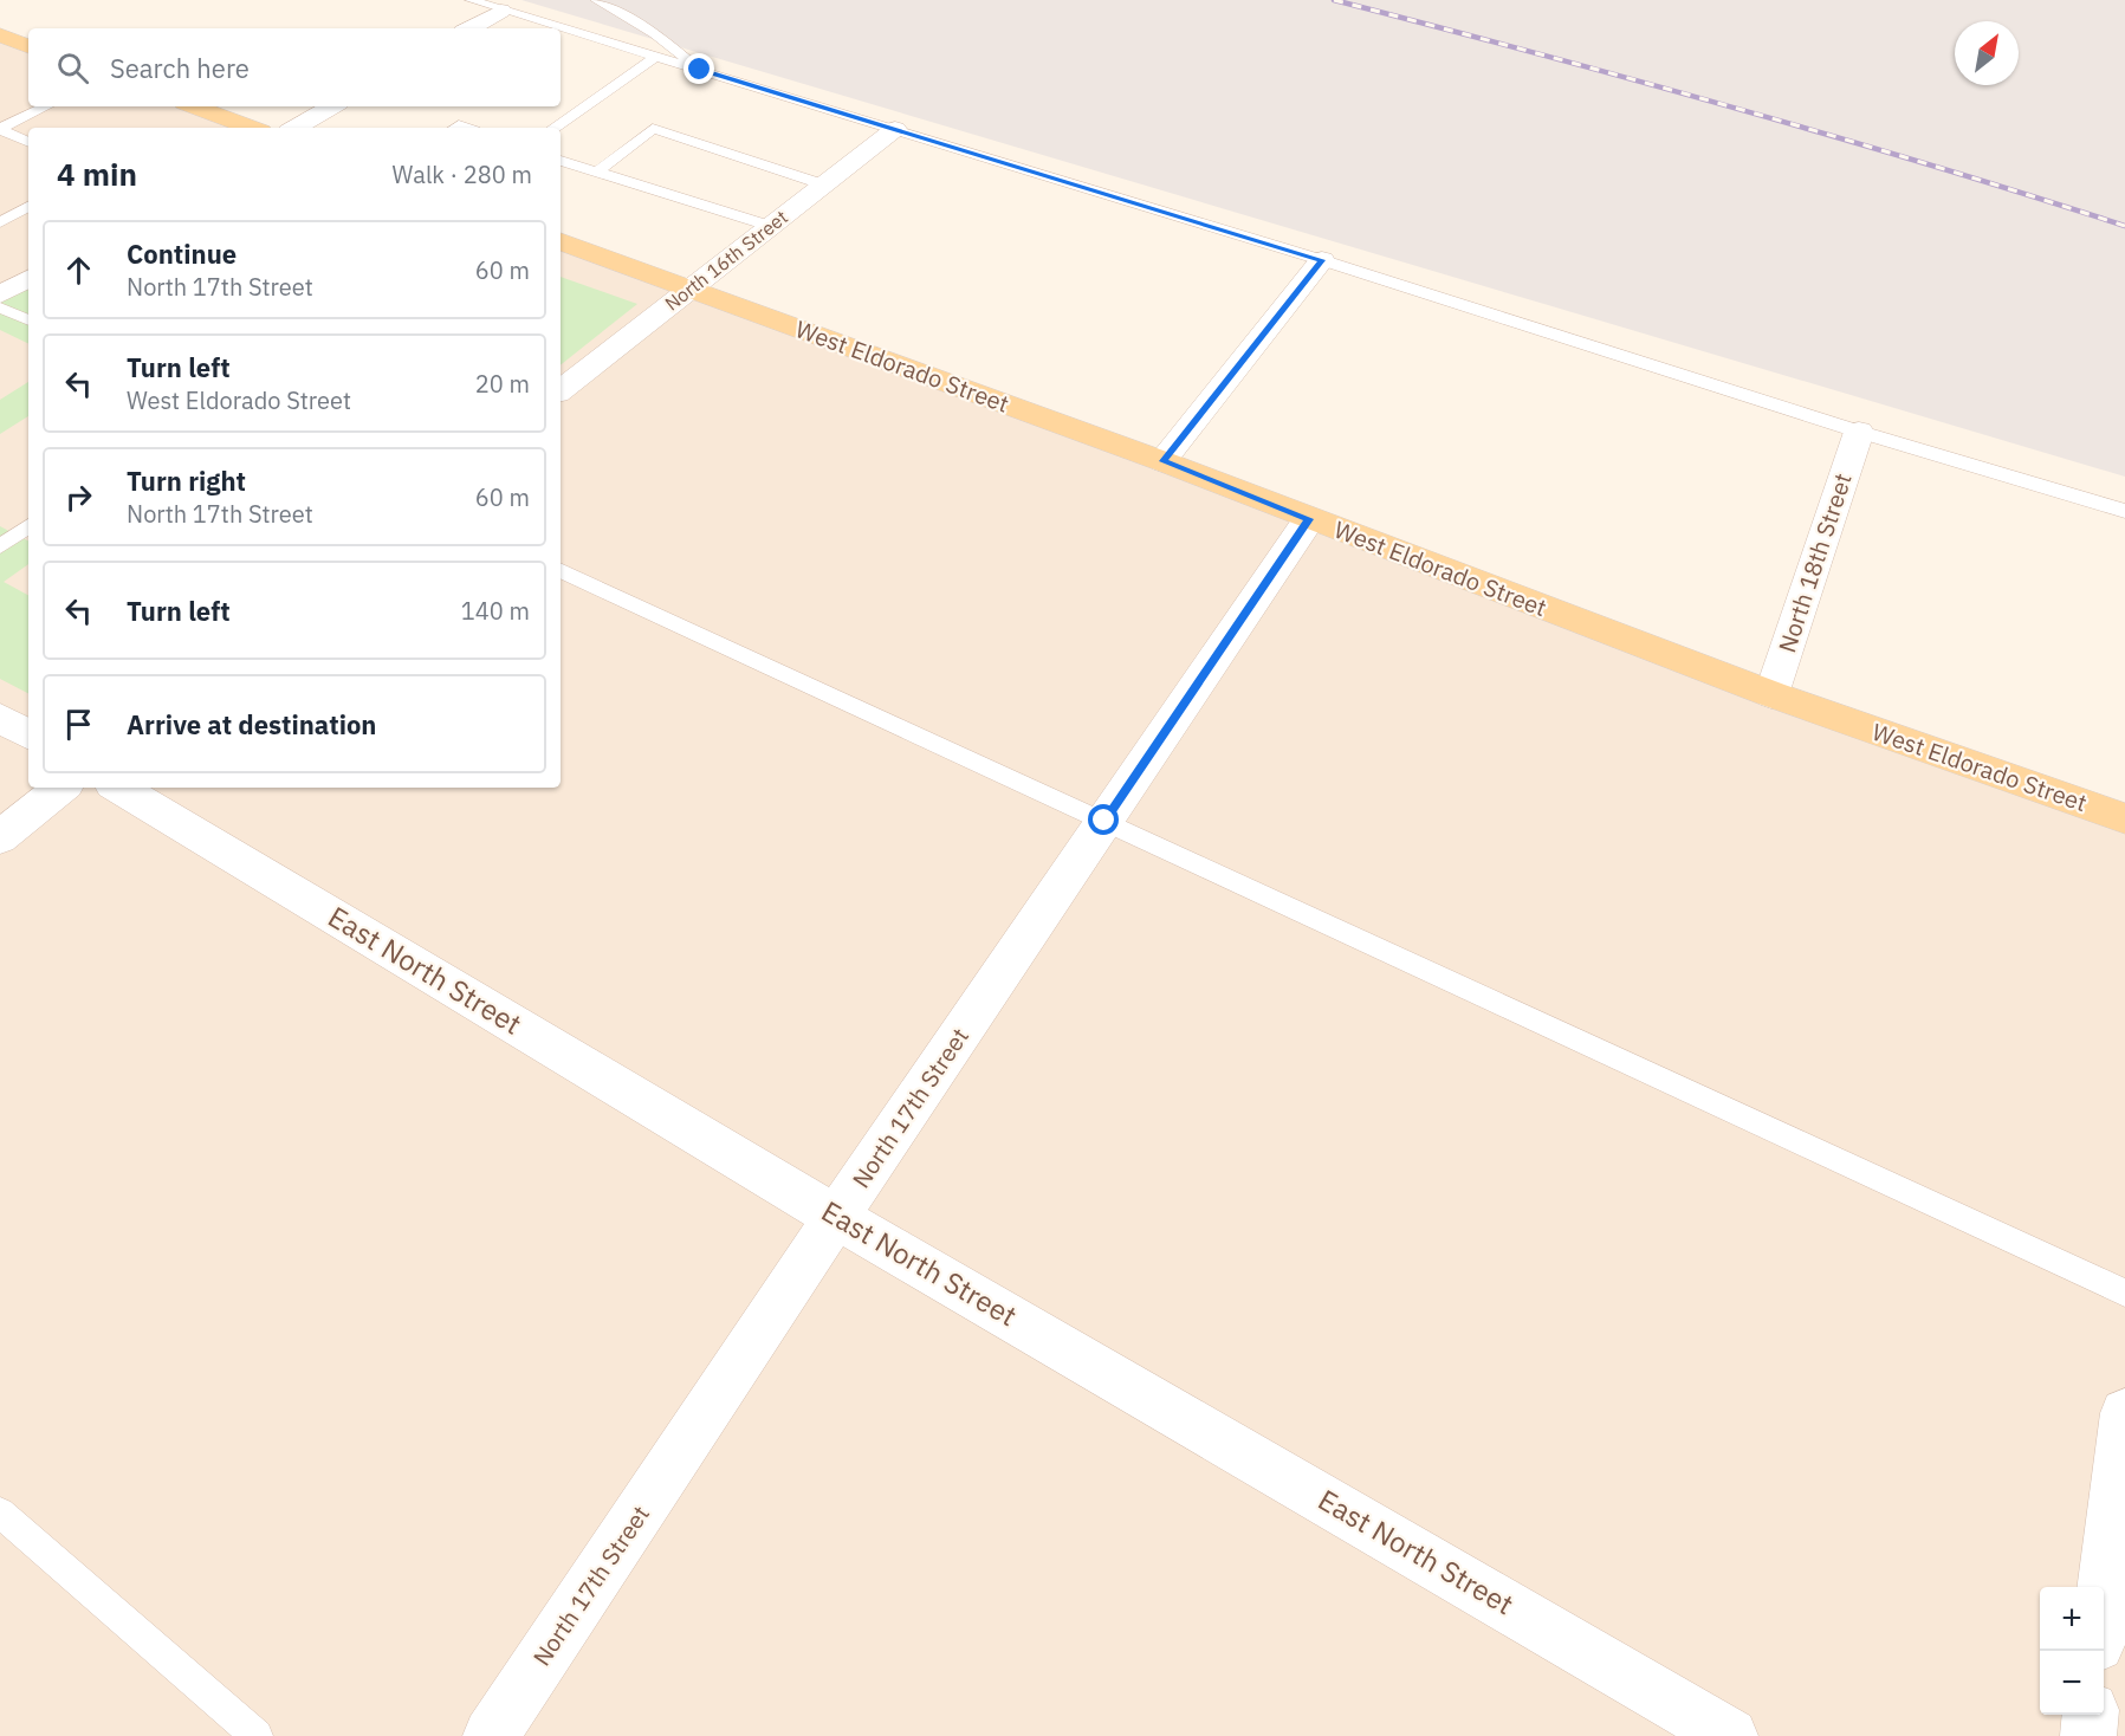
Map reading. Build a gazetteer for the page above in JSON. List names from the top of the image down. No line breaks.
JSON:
{"streets":{"main road":["West Eldorado Street"],"street":["North 16th Street","North 18th Street","East North Street","North 17th Street"]},"crossings":[["North 16th Street","West Eldorado Street"],["West Eldorado Street","North 18th Street"],["West Eldorado Street","North 17th Street"],["East North Street","North 17th Street"]],"north":"top right","page":{"search":"Search here","heading":["4 min","Walk · 280 m"],"list":[["Continue","North 17th Street","60 m"],["Turn left","West Eldorado Street","20 m"],["Turn right","North 17th Street","60 m"],["Turn left","140 m"],"Arrive at destination"],"map_buttons":["+","−"]}}
